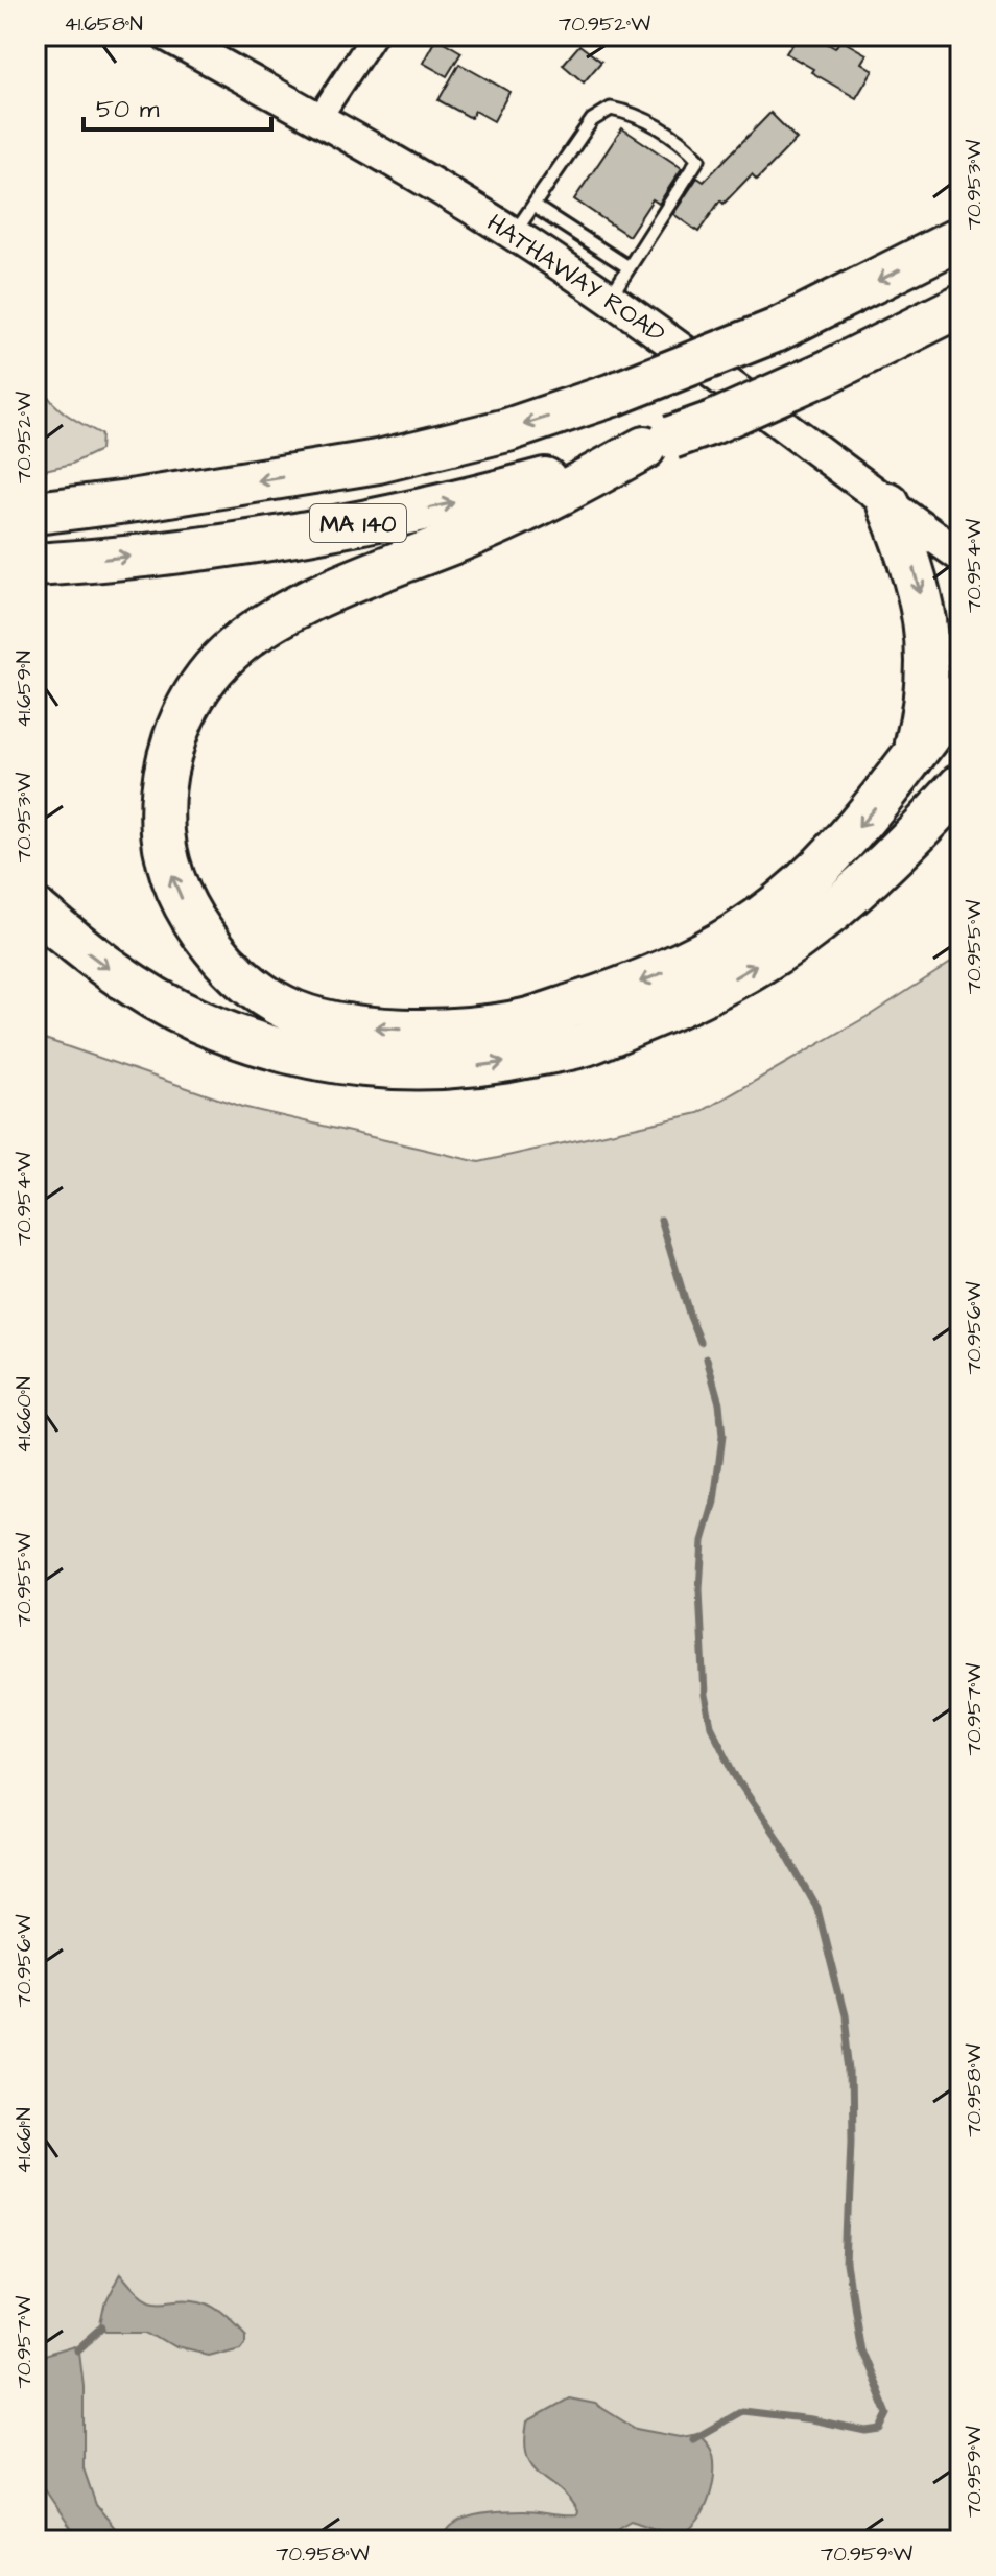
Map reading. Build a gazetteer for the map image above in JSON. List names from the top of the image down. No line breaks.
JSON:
{"streets":{"highway":["MA 140"],"main road":["HATHAWAY ROAD"]},"scale_bar":"50 m","coordinates":["41.658°N","70.952°W","70.953°W","70.954°W","41.659°N","70.955°W","70.956°W","41.660°N","70.957°W","70.958°W","41.661°N","70.959°W"]}
